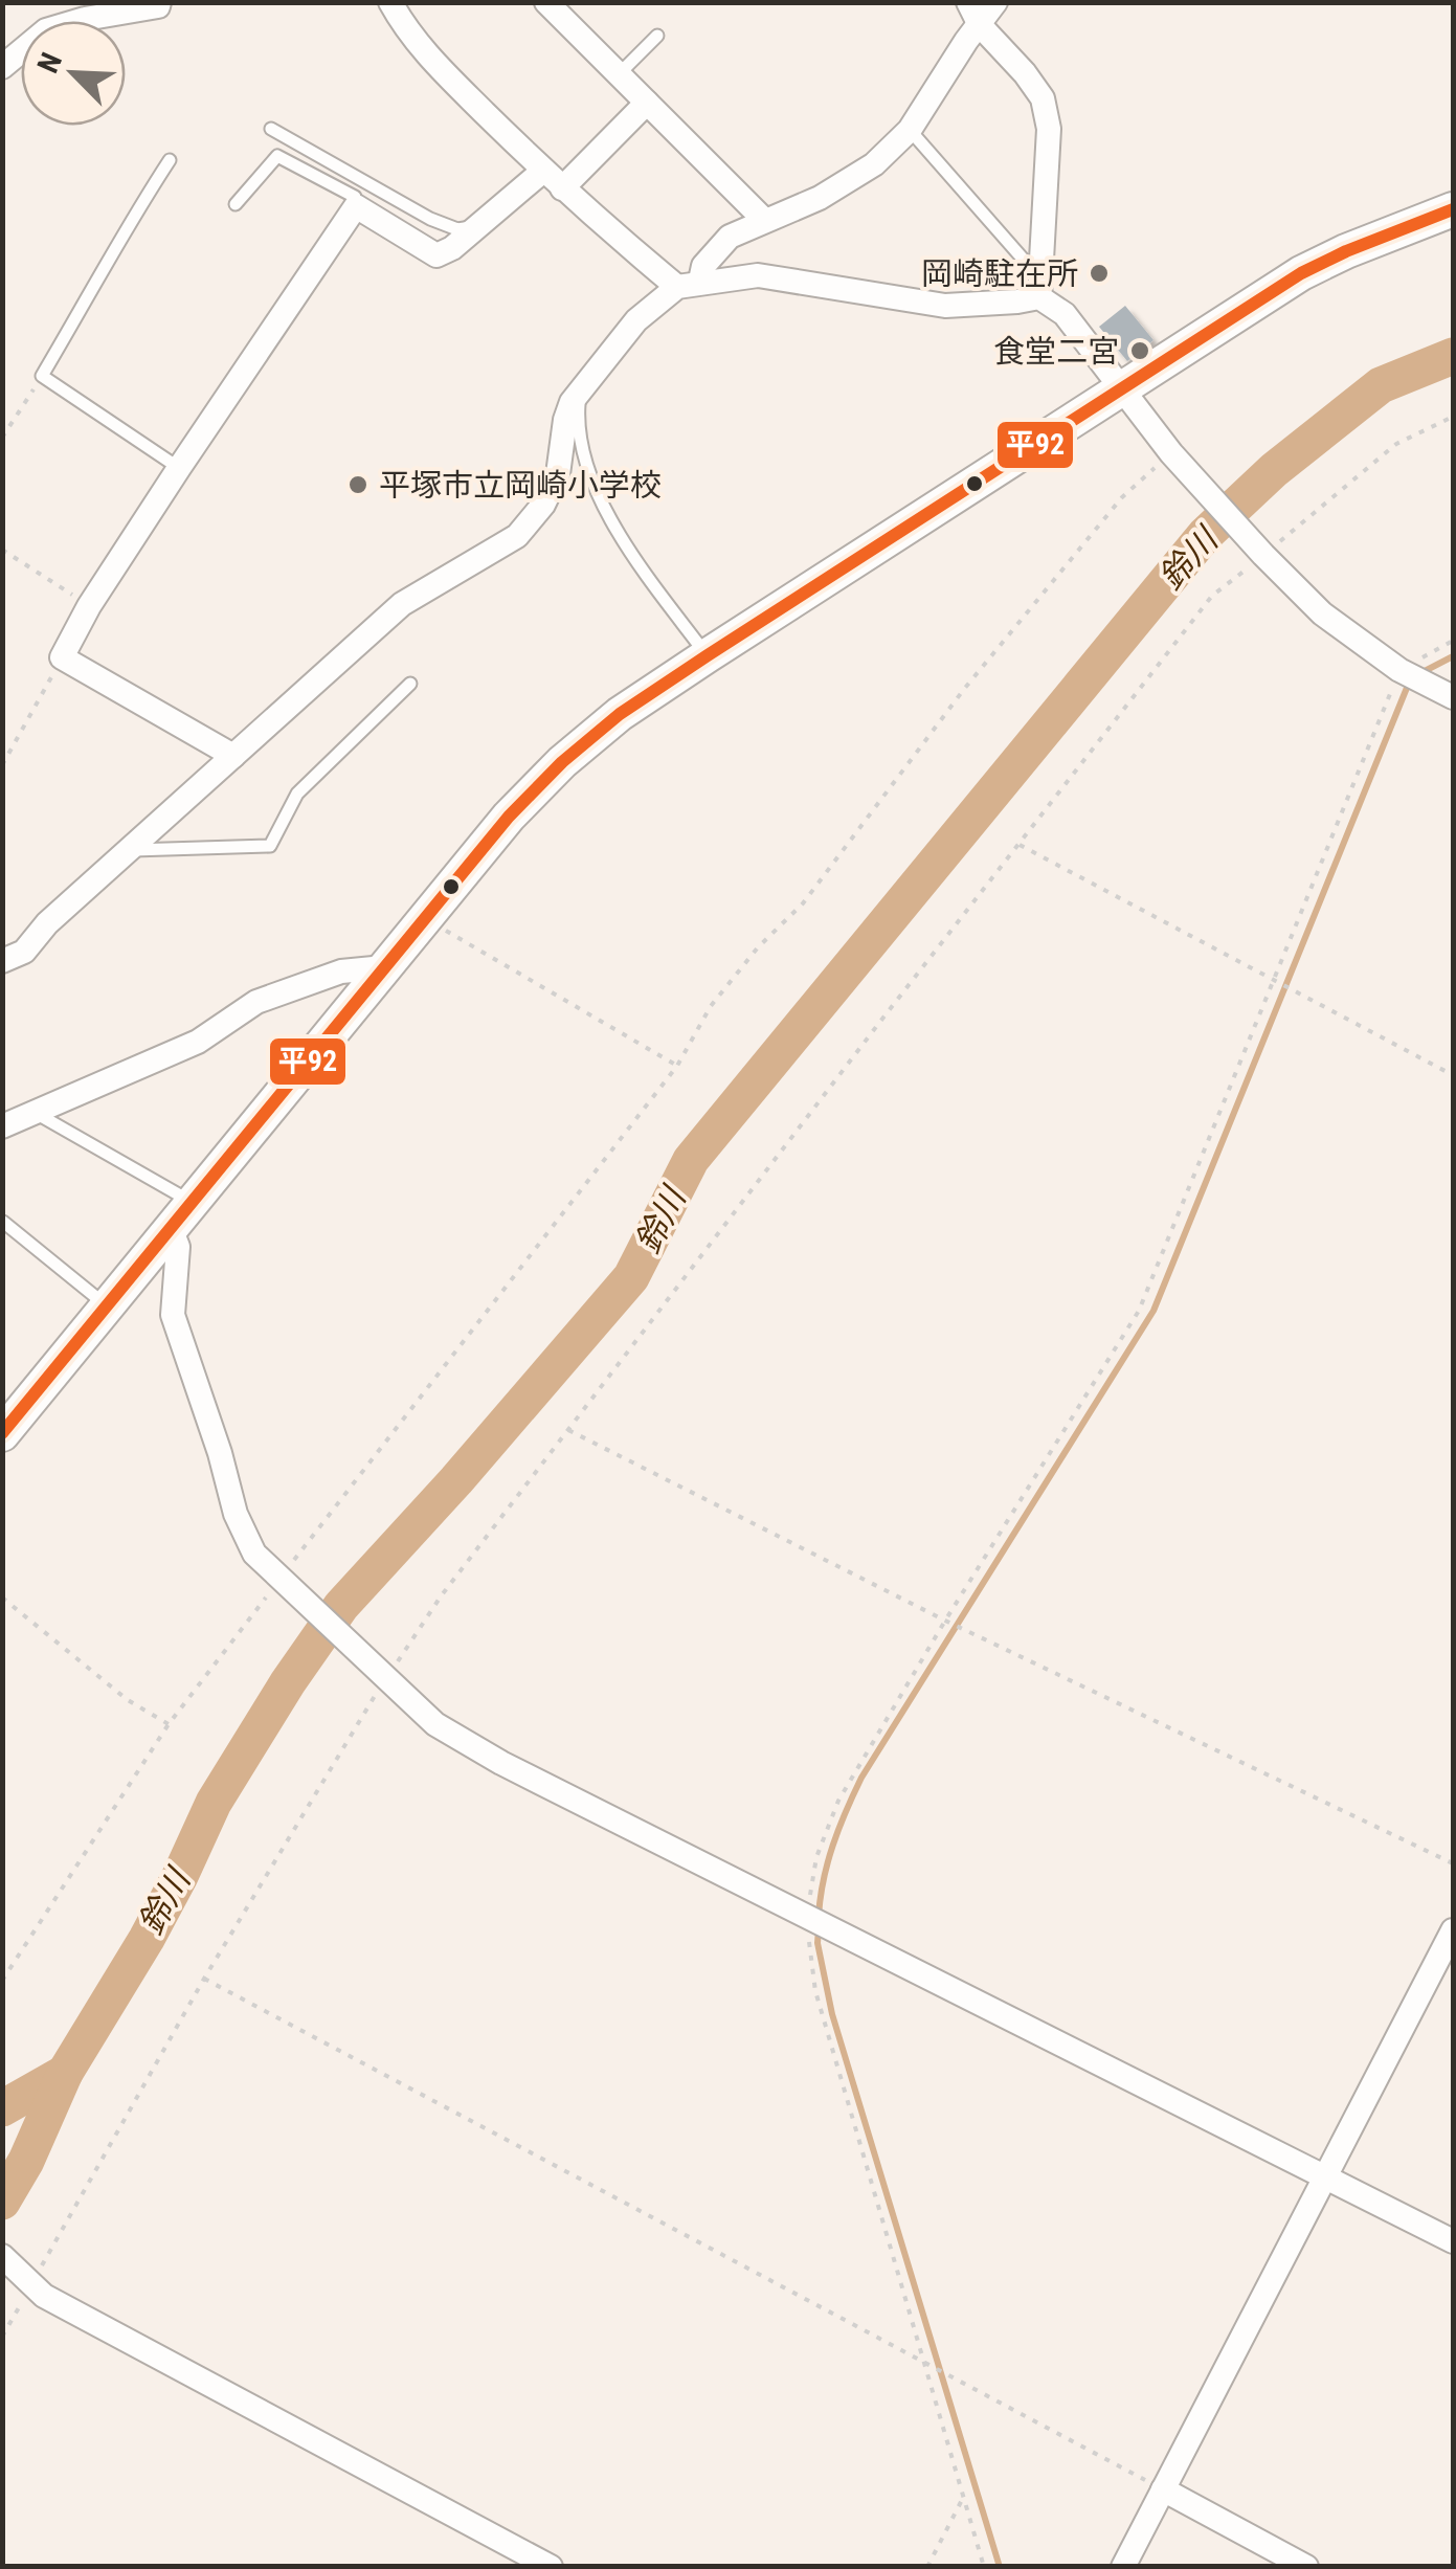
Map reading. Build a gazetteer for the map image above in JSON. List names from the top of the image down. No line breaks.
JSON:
{"water":["鈴川"],"places":["岡崎駐在所","食堂二宮","平塚市立岡崎小学校"],"lines":["transit line 平92"],"north":"top left"}
